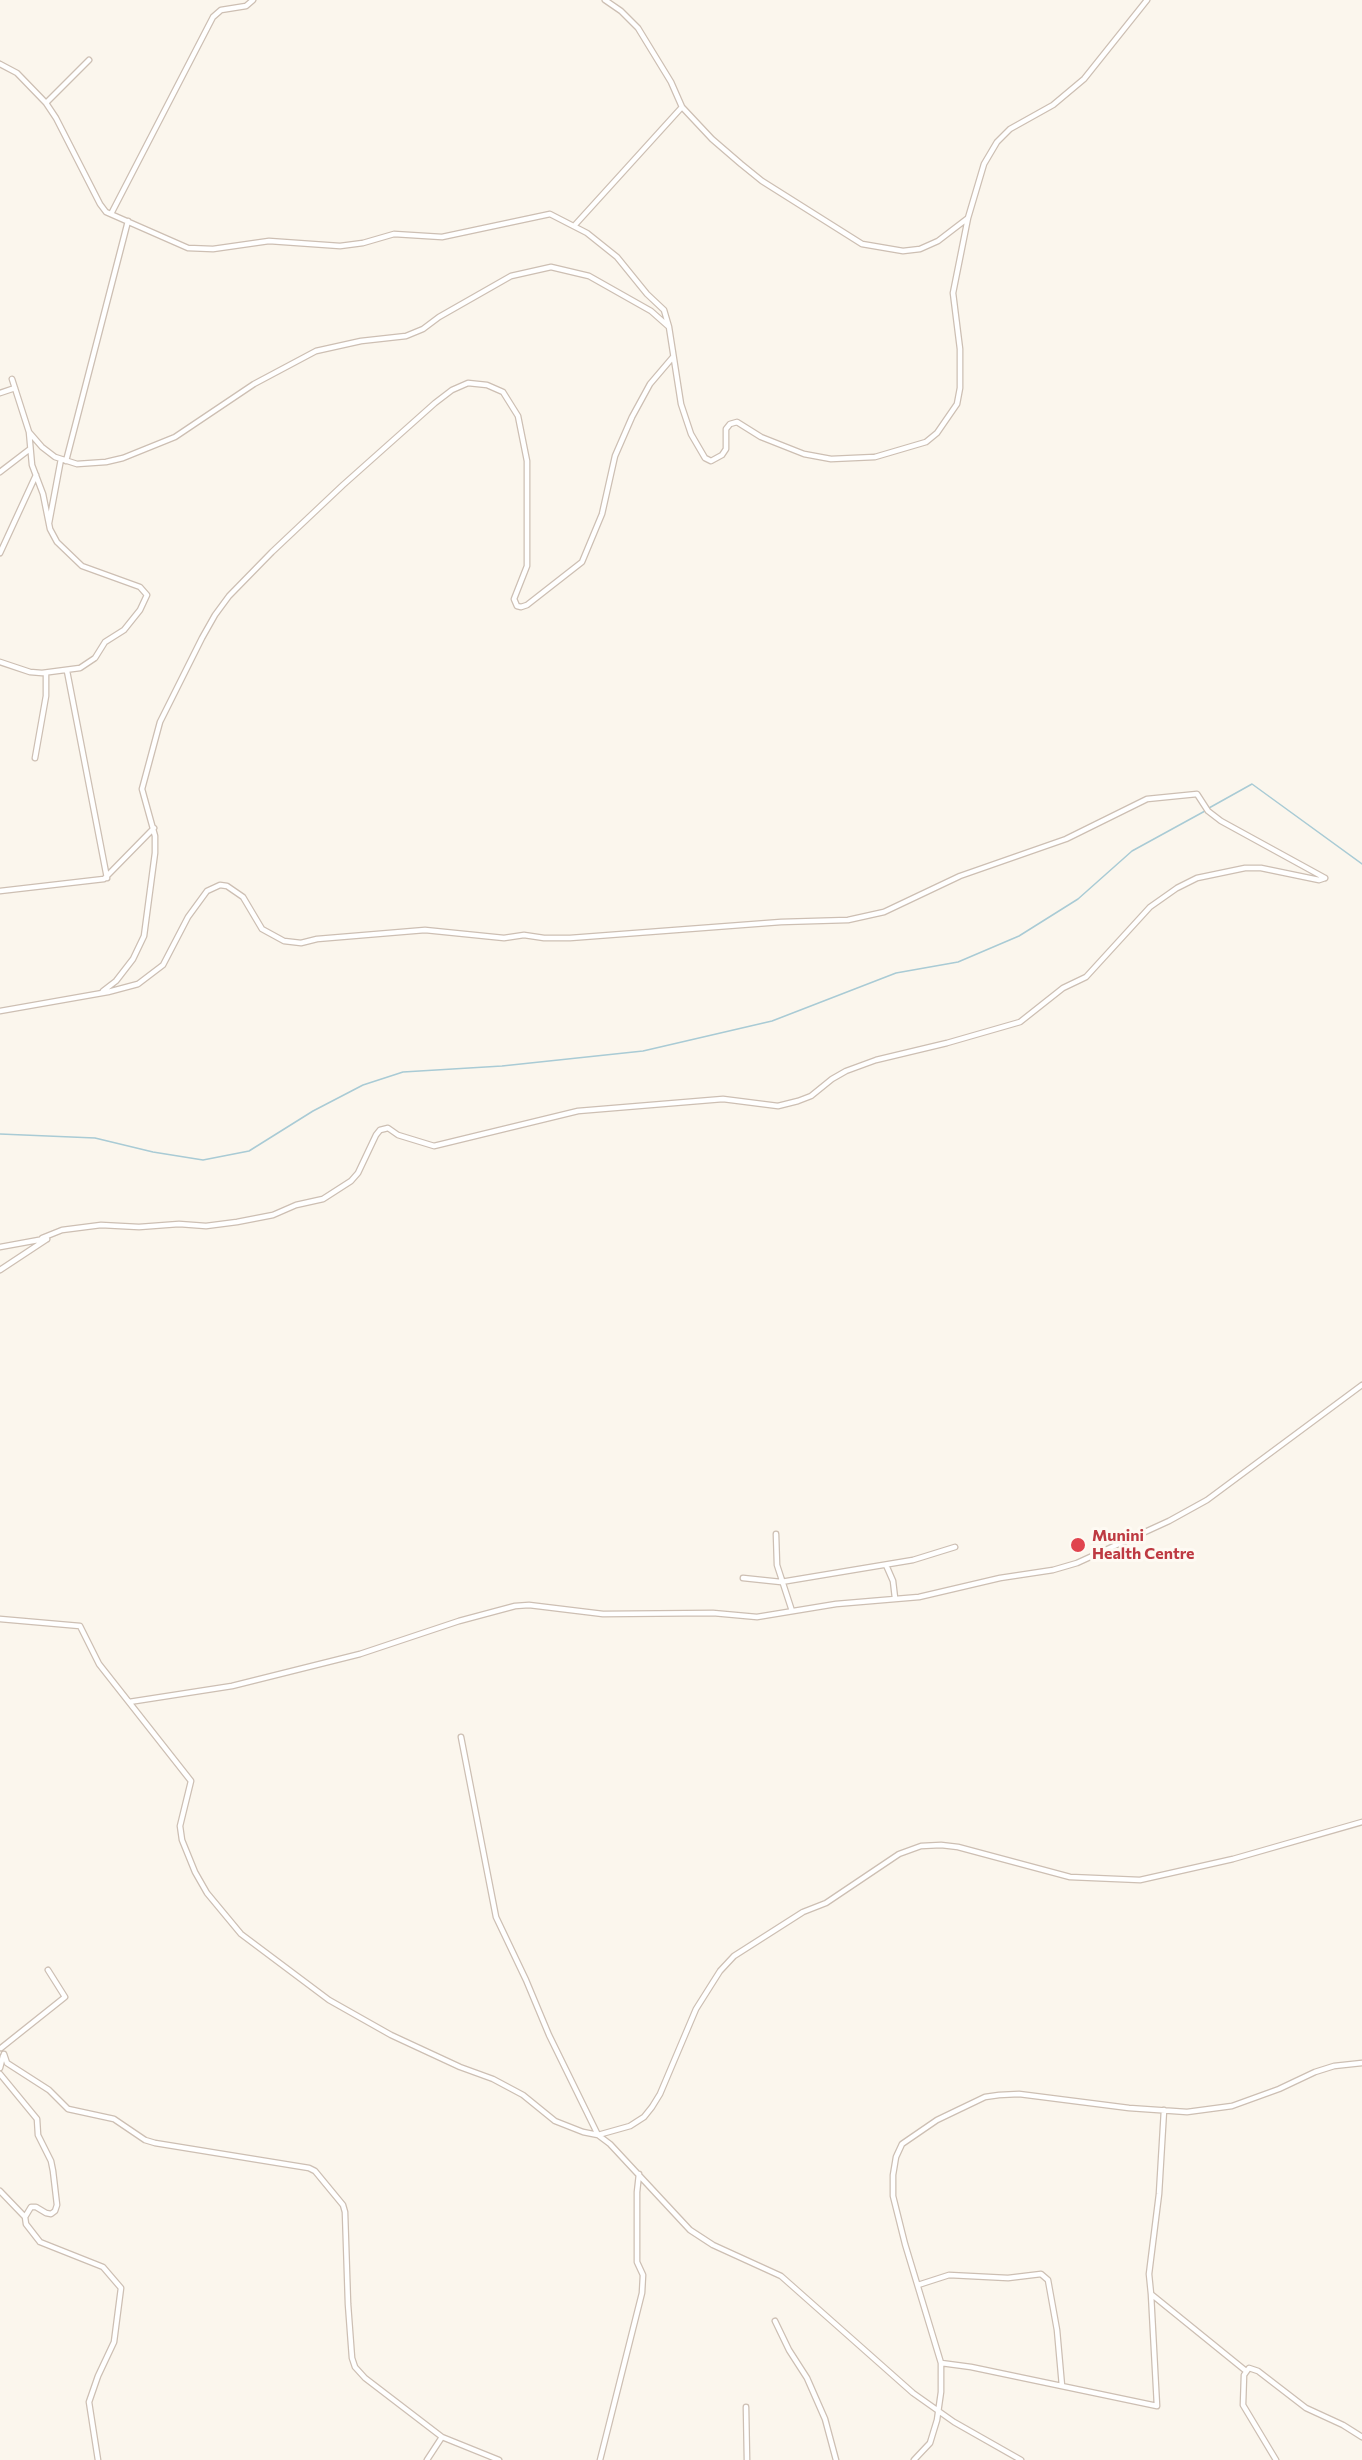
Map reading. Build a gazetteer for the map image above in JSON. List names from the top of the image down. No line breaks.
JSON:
{"places":["Munini Health Centre"]}
